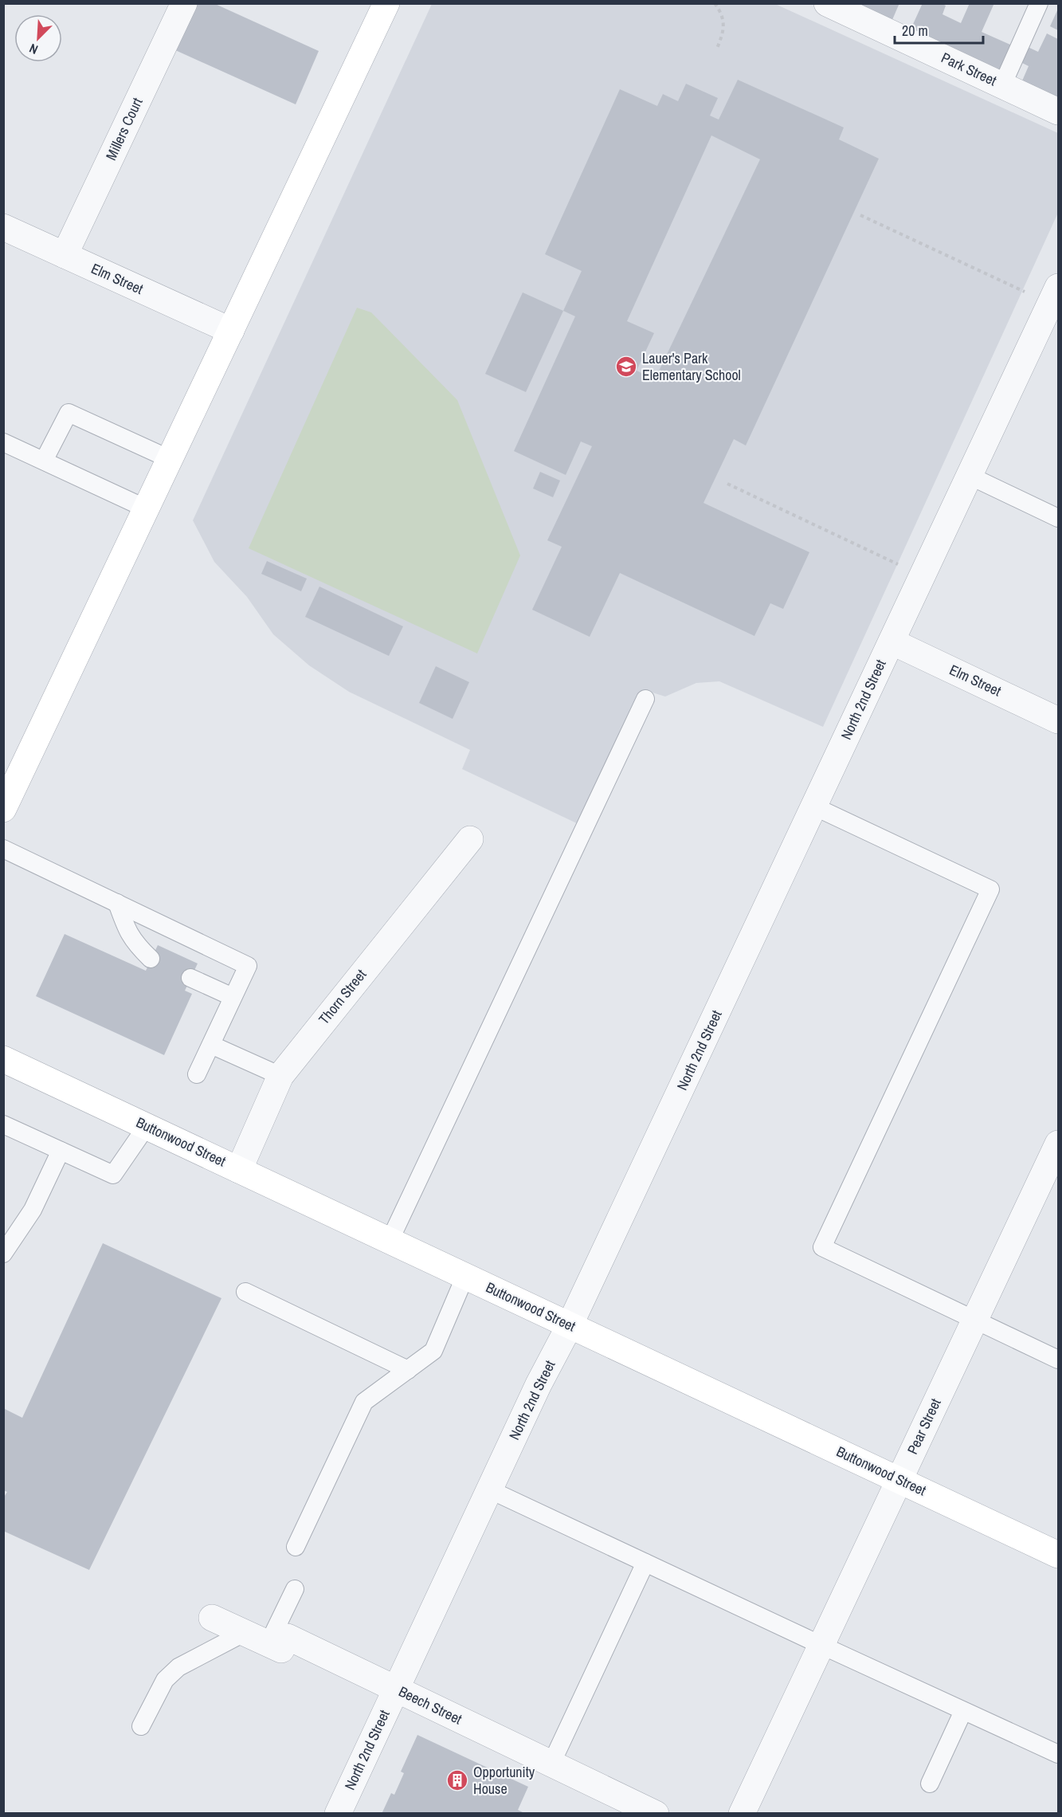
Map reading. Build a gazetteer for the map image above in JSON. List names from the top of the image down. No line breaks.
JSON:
{"streets":{"street":["Park Street","Millers Court","Elm Street","North 2nd Street","Thorn Street","Buttonwood Street","Pear Street","Beech Street"]},"crossings":[["Millers Court","Elm Street"],["Elm Street","North 2nd Street"],["North 2nd Street","Buttonwood Street"],["North 2nd Street","Beech Street"],["Thorn Street","Buttonwood Street"],["Buttonwood Street","Pear Street"]],"places":{"school or university":["Lauer's Park Elementary School"],"building":["Opportunity House"]},"scale_bar":"20 m","north":"bottom left"}
